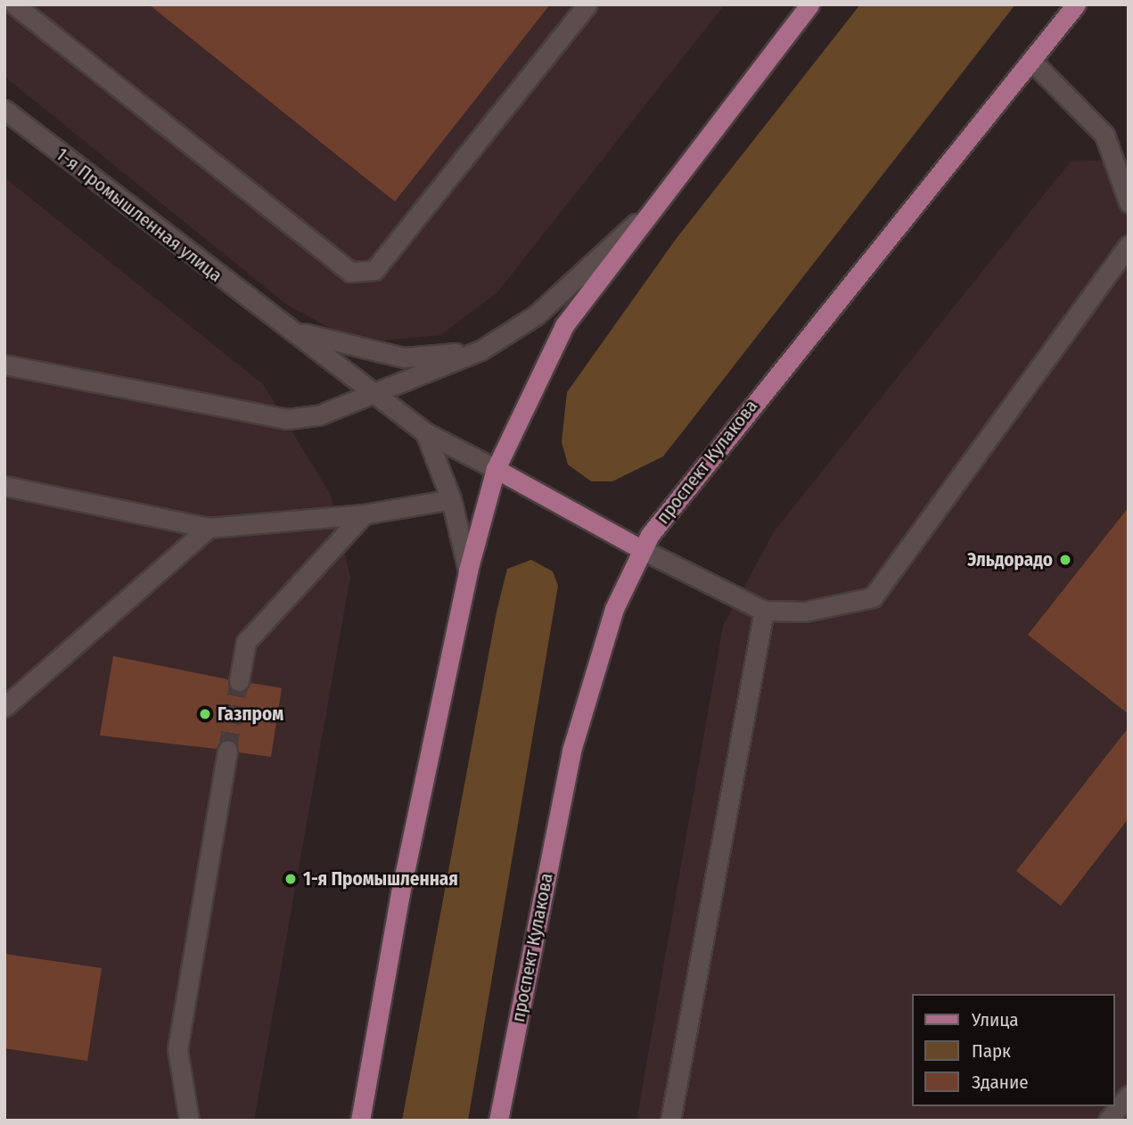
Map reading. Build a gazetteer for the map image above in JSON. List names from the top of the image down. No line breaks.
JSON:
{"streets":{"main road":["проспект Кулакова"],"street":["1-я Промышленная улица"]},"places":["Эльдорадо","Газпром","1-я Промышленная"],"legend":["Улица","Парк","Здание"]}
